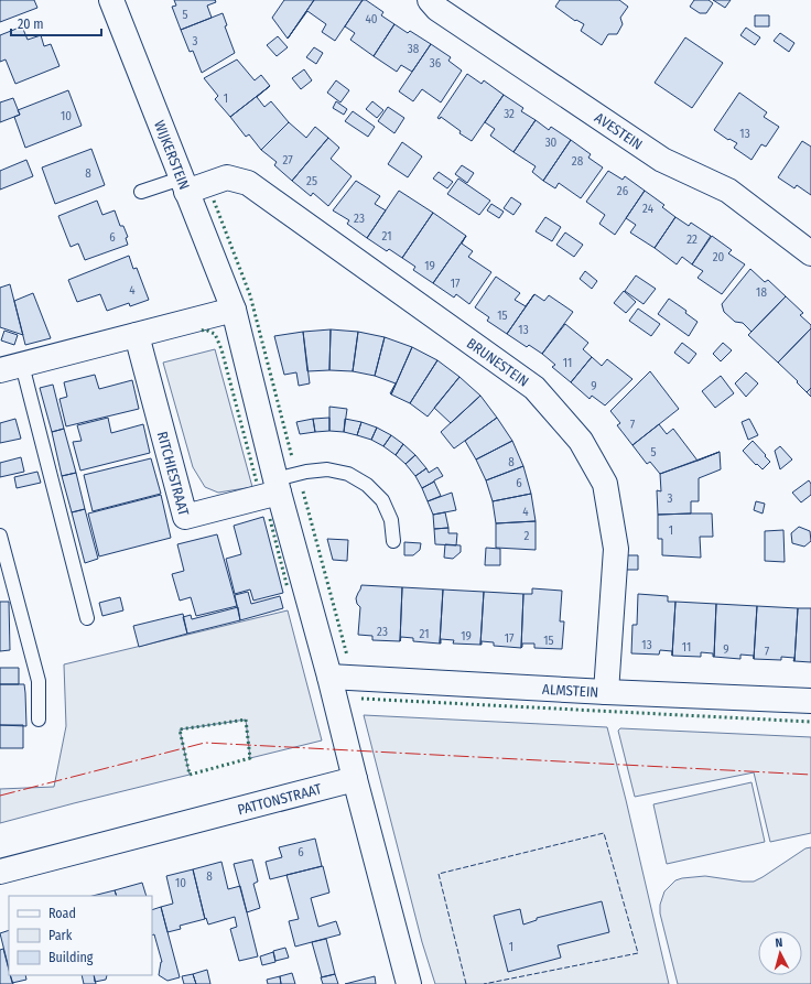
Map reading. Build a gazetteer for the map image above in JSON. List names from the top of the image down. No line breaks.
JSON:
{"streets":{"street":["AVESTEIN","WIJKERSTEIN","BRUNESTEIN","RITCHIESTRAAT","ALMSTEIN","PATTONSTRAAT"]},"crossings":[["WIJKERSTEIN","BRUNESTEIN"],["BRUNESTEIN","ALMSTEIN"]],"house_numbers":["5","40","3","38","36","1","32","10","13","30","27","28","8","25","26","24","23","21","6","22","20","19","17","4","18","15","13","11","9","7","5","8","6","3","4","1","2","23","21","19","17","15","13","11","9","7","6","8","10","1"],"legend":["Road","Park","Building"],"scale_bar":"20 m","north":"top"}
